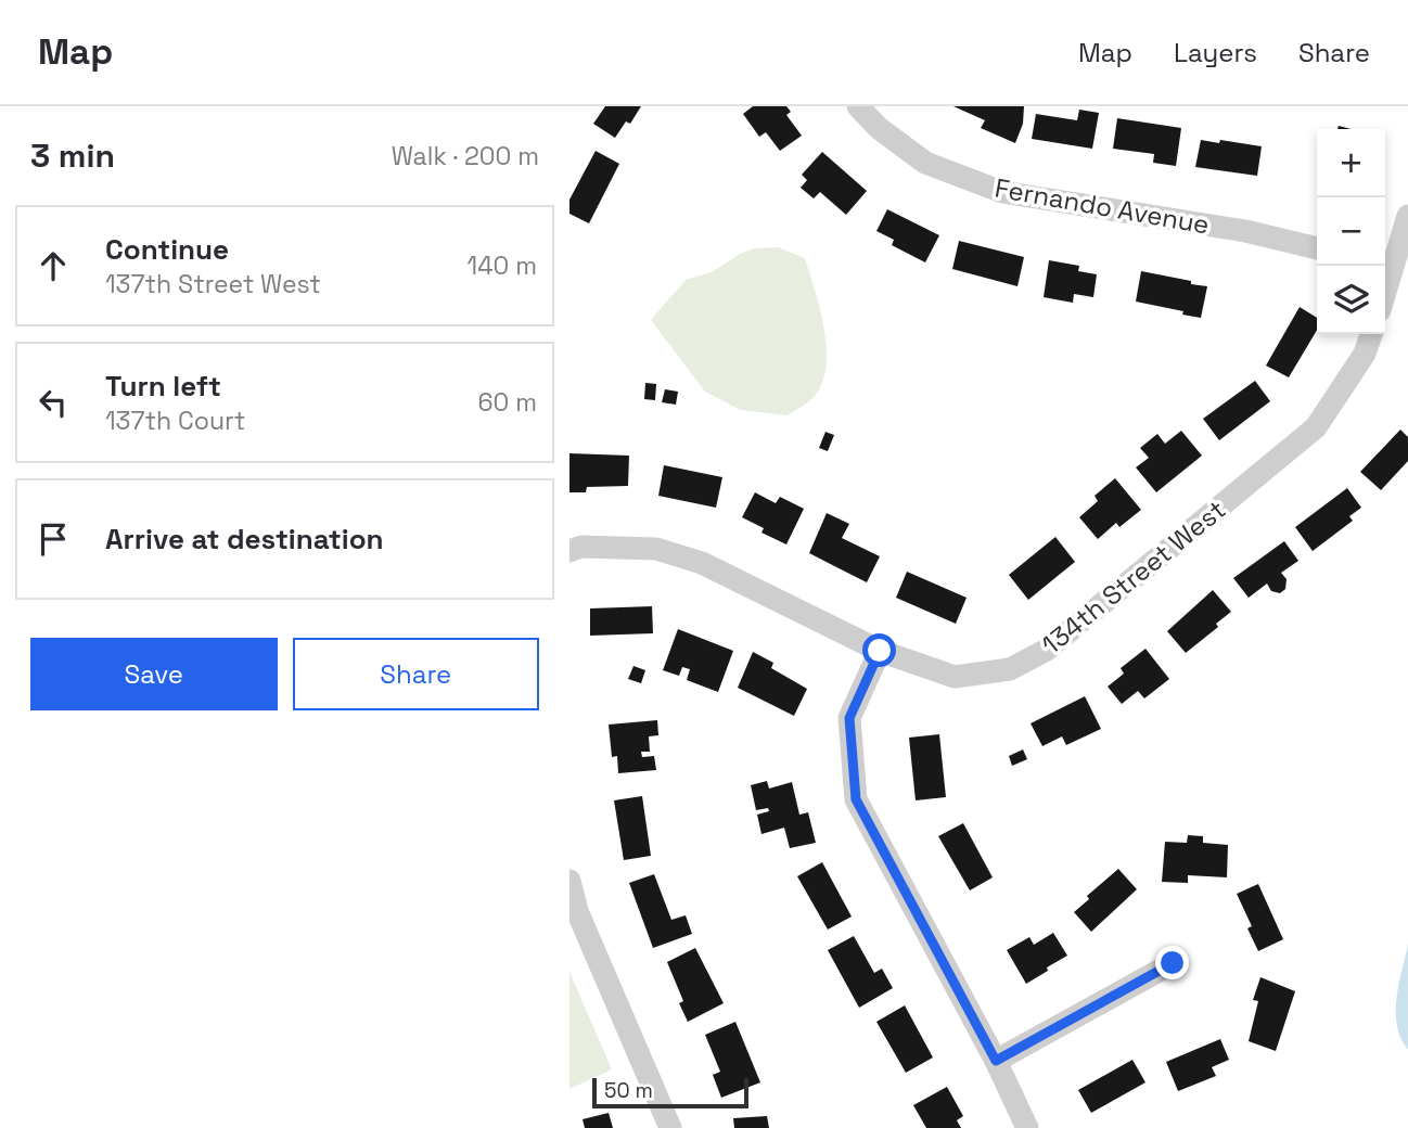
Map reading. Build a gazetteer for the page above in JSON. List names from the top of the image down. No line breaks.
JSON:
{"streets":{"street":["Fernando Avenue","134th Street West"]},"scale_bar":"50 m","page":{"header":"Map","nav":["Map","Layers","Share"],"heading":["3 min","Walk · 200 m"],"map_buttons":["+","−"],"list":[["Continue","137th Street West","140 m"],["Turn left","137th Court","60 m"],"Arrive at destination"],"buttons":["Save","Share"],"scale":"50 m"}}
